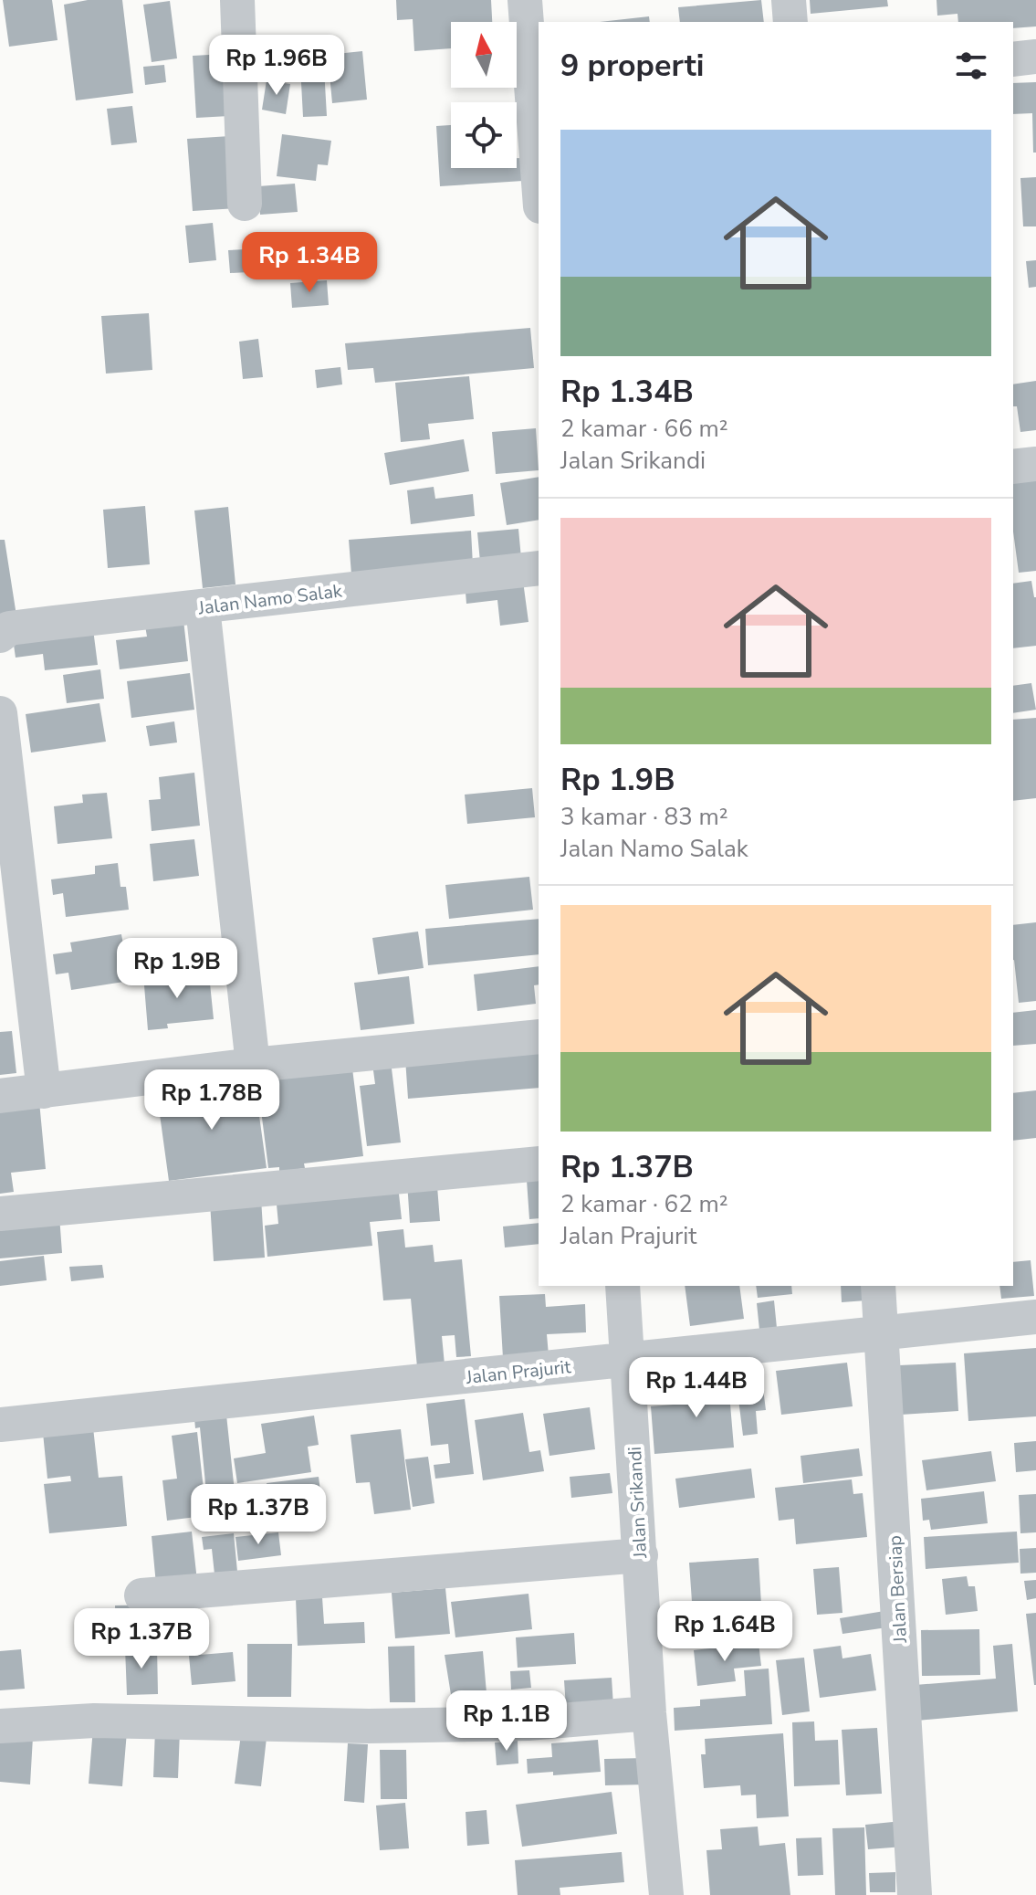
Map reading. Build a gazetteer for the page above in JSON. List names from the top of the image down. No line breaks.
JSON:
{"streets":{"street":["Jalan Namo Salak","Jalan Prajurit","Jalan Srikandi","Jalan Bersiap"]},"crossings":[["Jalan Prajurit","Jalan Srikandi"],["Jalan Prajurit","Jalan Bersiap"]],"north":"top","page":{"heading":"9 properti","price":["Rp 1.96B","Rp 1.34B","Rp 1.9B","Rp 1.78B","Rp 1.44B","Rp 1.37B","Rp 1.64B","Rp 1.37B","Rp 1.1B"],"list":[{"name":"Rp 1.34B","note":"2 kamar · 66 m² · Jalan Srikandi"},{"name":"Rp 1.9B","note":"3 kamar · 83 m² · Jalan Namo Salak"},{"name":"Rp 1.37B","note":"2 kamar · 62 m² · Jalan Prajurit"}]}}
